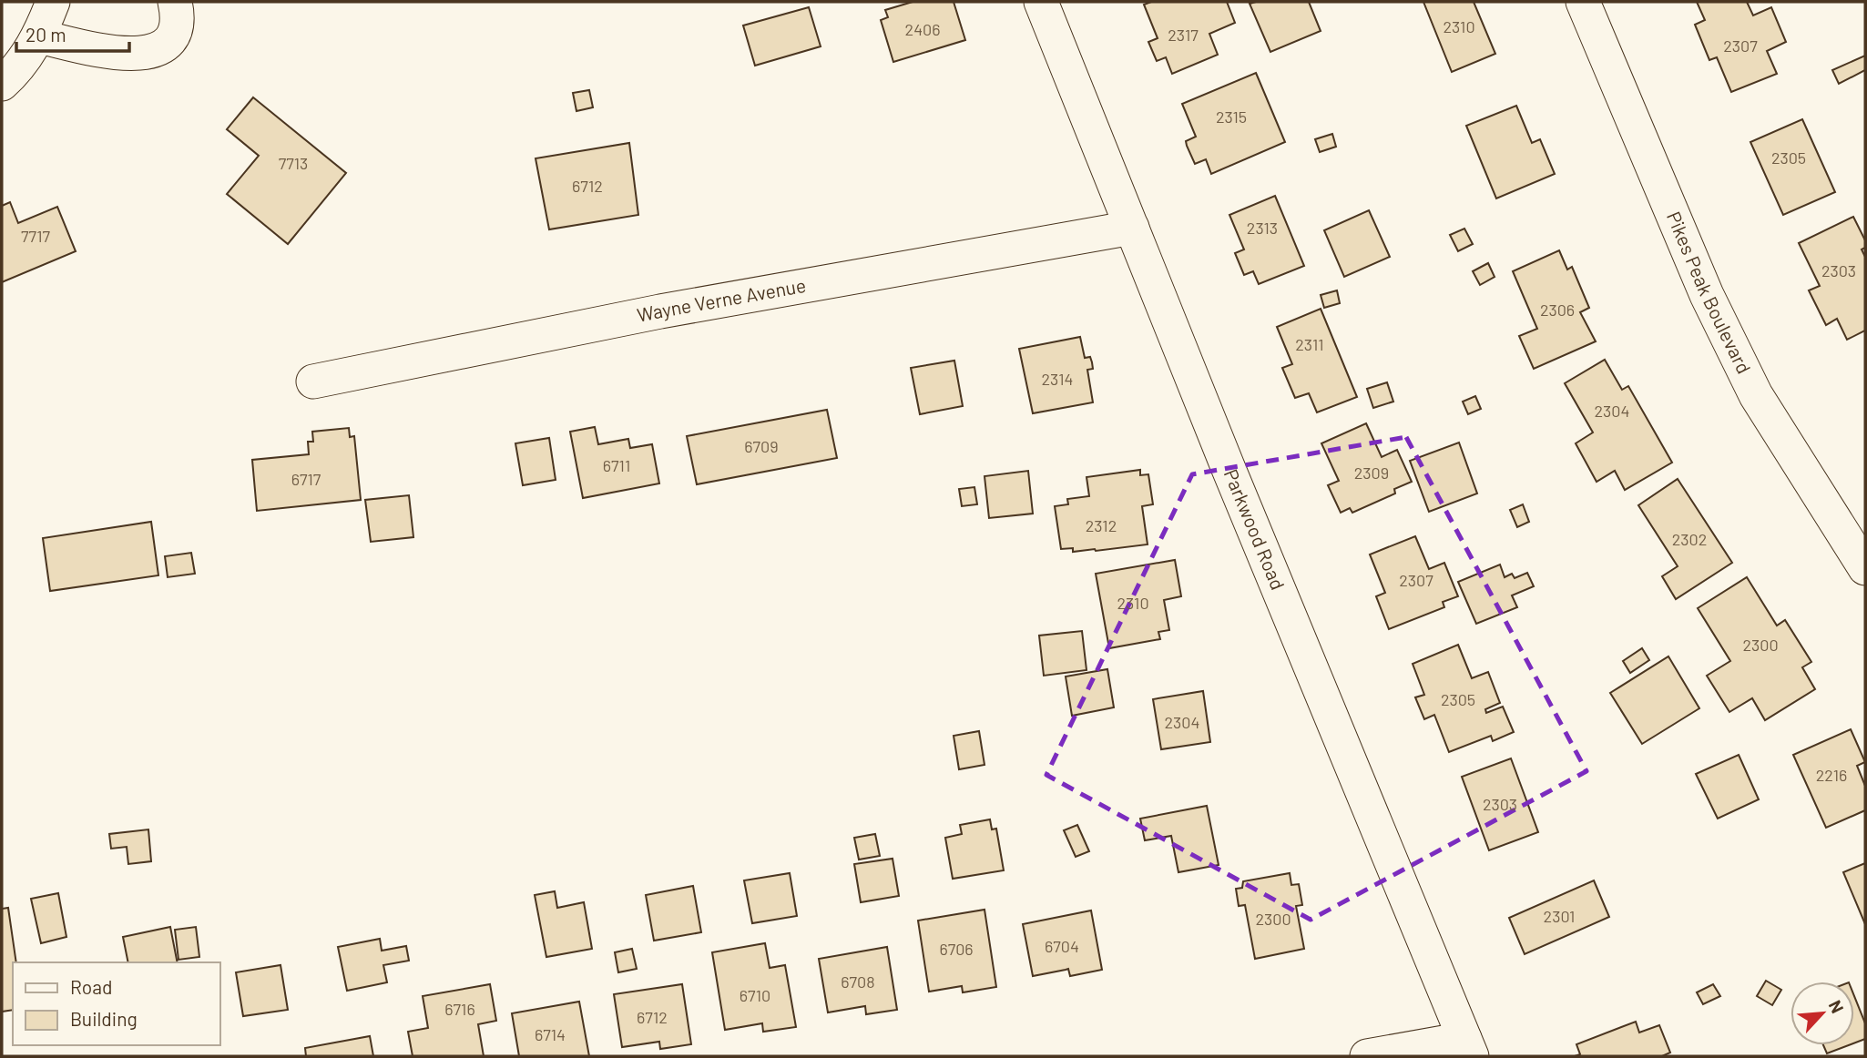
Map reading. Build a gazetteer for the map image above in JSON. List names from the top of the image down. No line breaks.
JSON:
{"streets":{"street":["Pikes Peak Boulevard","Wayne Verne Avenue","Parkwood Road"]},"crossings":[["Wayne Verne Avenue","Parkwood Road"]],"house_numbers":["2310","2406","2317","2307","2315","2305","7713","6712","2313","7717","2303","2306","2311","2314","2304","6709","6711","2309","6717","2312","2302","2307","2310","2300","2305","2304","2216","2303","2301","2300","6704","6706","6708","6710","6716","6712","6714"],"legend":["Road","Building"],"scale_bar":"20 m","north":"top right"}
